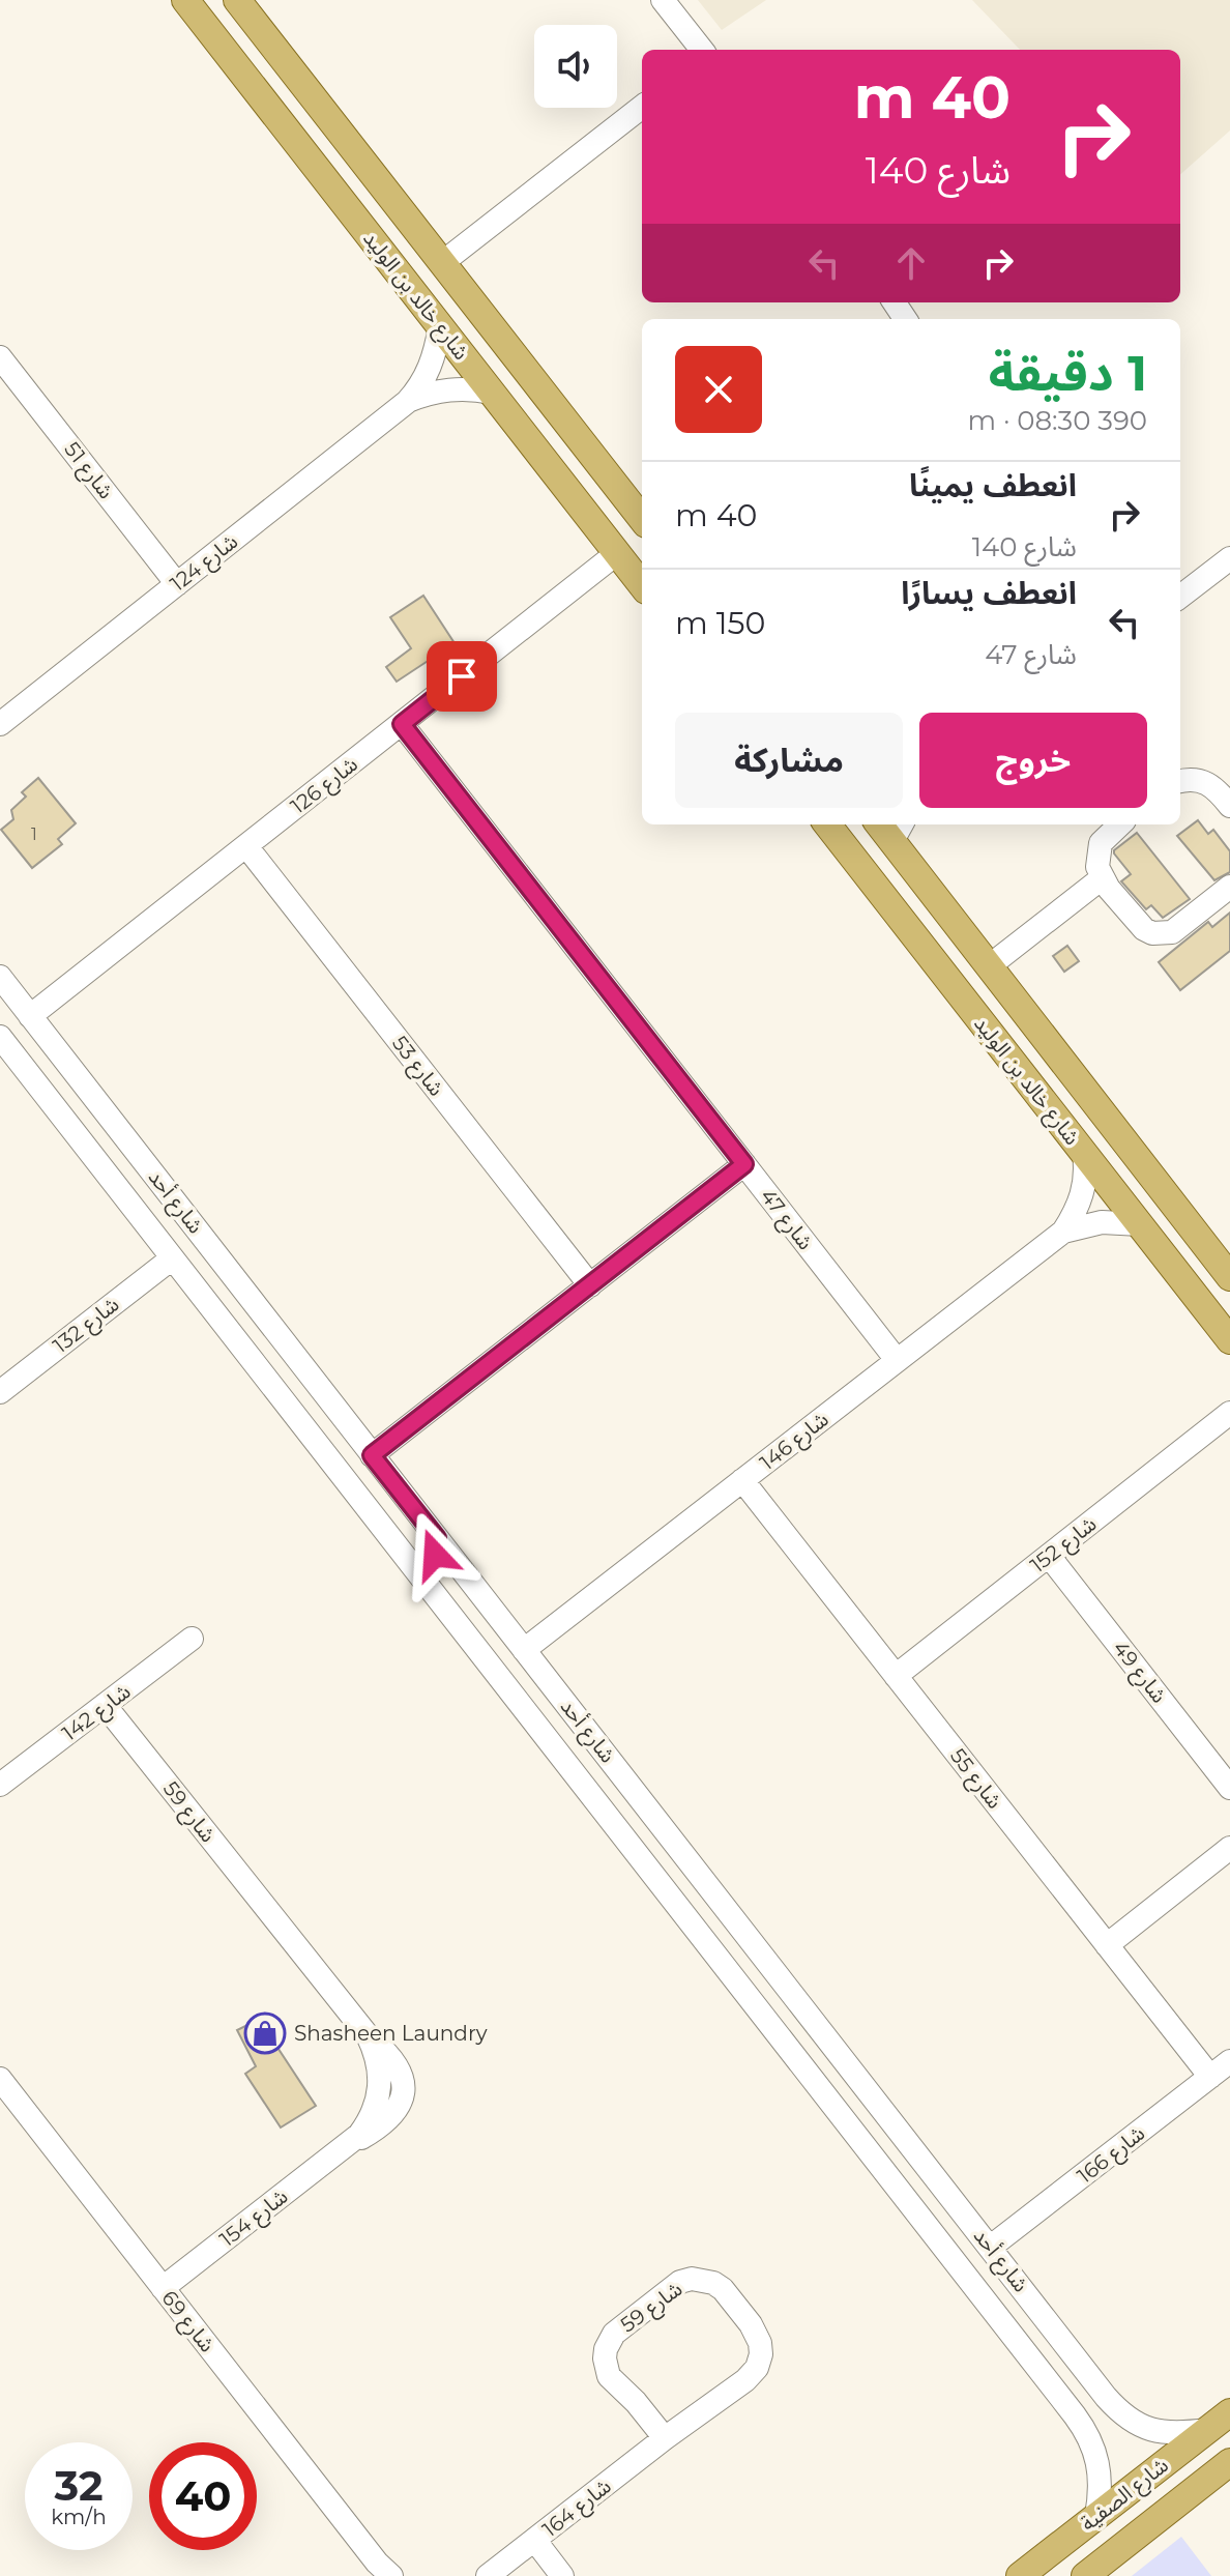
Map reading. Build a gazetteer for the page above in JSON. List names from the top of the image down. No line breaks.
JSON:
{"streets":{"main road":["شارع خالد بن الوليد","شارع الصفية"],"street":["شارع 51","شارع 124","شارع 126","شارع 53","شارع أحد","شارع 47","شارع 132","شارع 146","شارع 152","شارع 49","شارع 142","شارع 55","شارع 59","شارع 166","شارع 154","شارع 69","شارع 164"]},"crossings":[["شارع خالد بن الوليد","شارع 124"],["شارع خالد بن الوليد","شارع 126"],["شارع خالد بن الوليد","شارع 146"],["شارع 51","شارع 124"],["شارع 126","شارع 53"],["شارع 126","شارع أحد"],["شارع 126","شارع 47"],["شارع أحد","شارع 132"],["شارع أحد","شارع 146"],["شارع أحد","شارع 166"],["شارع أحد","شارع الصفية"],["شارع 47","شارع 146"],["شارع 146","شارع 55"],["شارع 152","شارع 49"],["شارع 152","شارع 55"],["شارع 142","شارع 59"],["شارع 55","شارع 166"],["شارع 59","شارع 154"],["شارع 59","شارع 164"],["شارع 154","شارع 69"]],"places":{"shop":["Shasheen Laundry"]},"house_numbers":["1"],"page":{"turn":["40 m","شارع 140"],"heading":["1 دقيقة","390 m · 08:30"],"list":[{"name":"انعطف يمينًا","note":"شارع 140","value":"40 m"},{"name":"انعطف يسارًا","note":"شارع 47","value":"150 m"}],"buttons":["خروج","مشاركة"],"speed":"32 km/h","limit":"40"}}
